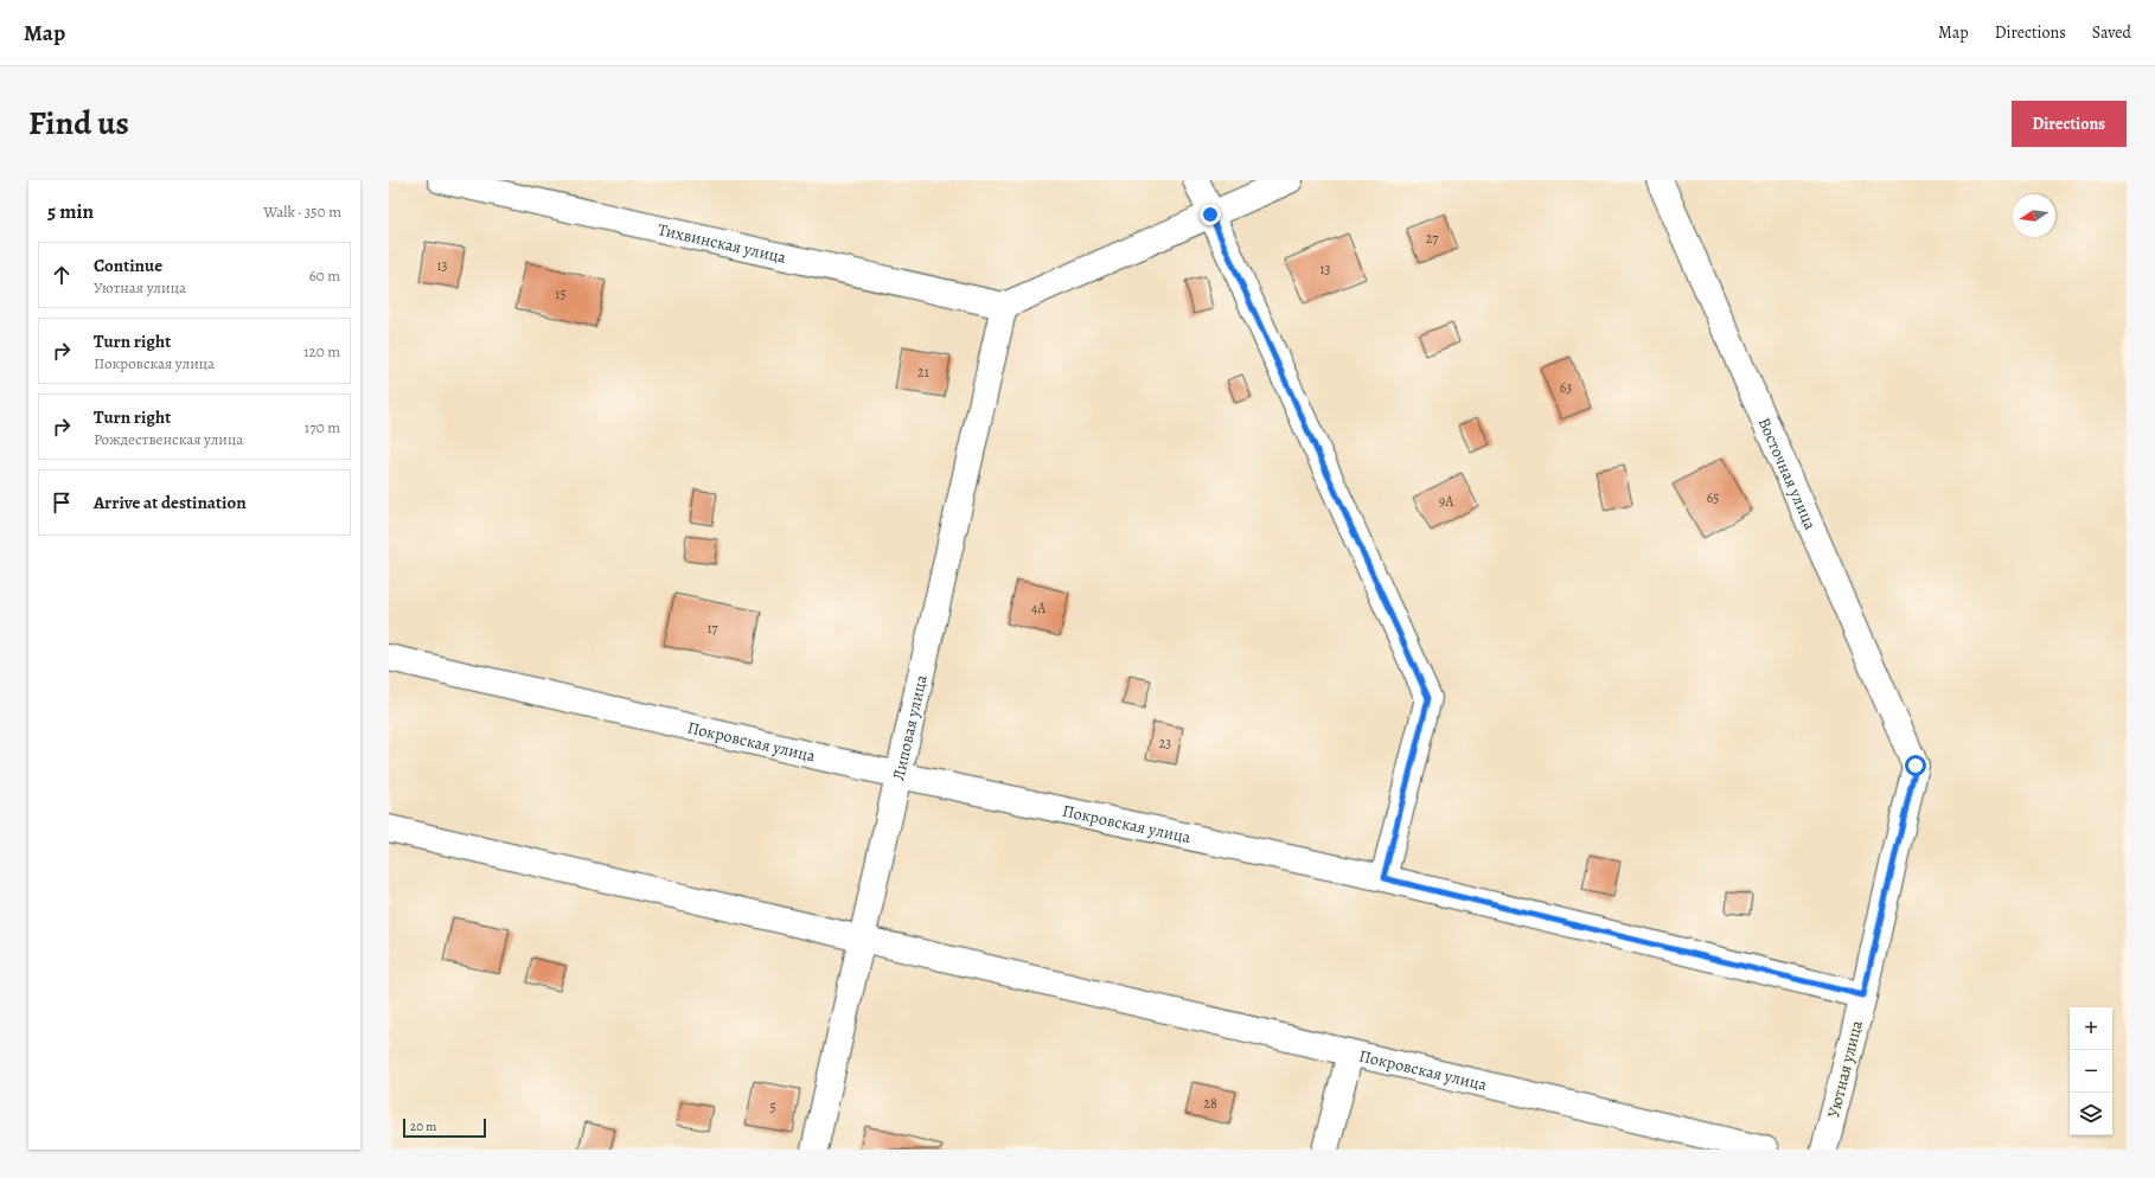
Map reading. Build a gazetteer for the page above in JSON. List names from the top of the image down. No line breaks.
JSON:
{"streets":{"street":["Тихвинская улица","Восточная улица","Липовая улица","Покровская улица","Уютная улица"]},"crossings":[["Тихвинская улица","Липовая улица"],["Восточная улица","Уютная улица"],["Липовая улица","Покровская улица"],["Покровская улица","Уютная улица"]],"house_numbers":["27","13","13","15","21","63","65","9А","4А","17","23","28","5"],"scale_bar":"20 m","north":"left","page":{"header":"Map","nav":["Map","Directions","Saved"],"title":"Find us","buttons":"Directions","heading":["5 min","Walk · 350 m"],"list":[["Continue","Уютная улица","60 m"],["Turn right","Покровская улица","120 m"],["Turn right","Рождественская улица","170 m"],"Arrive at destination"],"map_buttons":["+","−"],"scale":"20 m"}}
